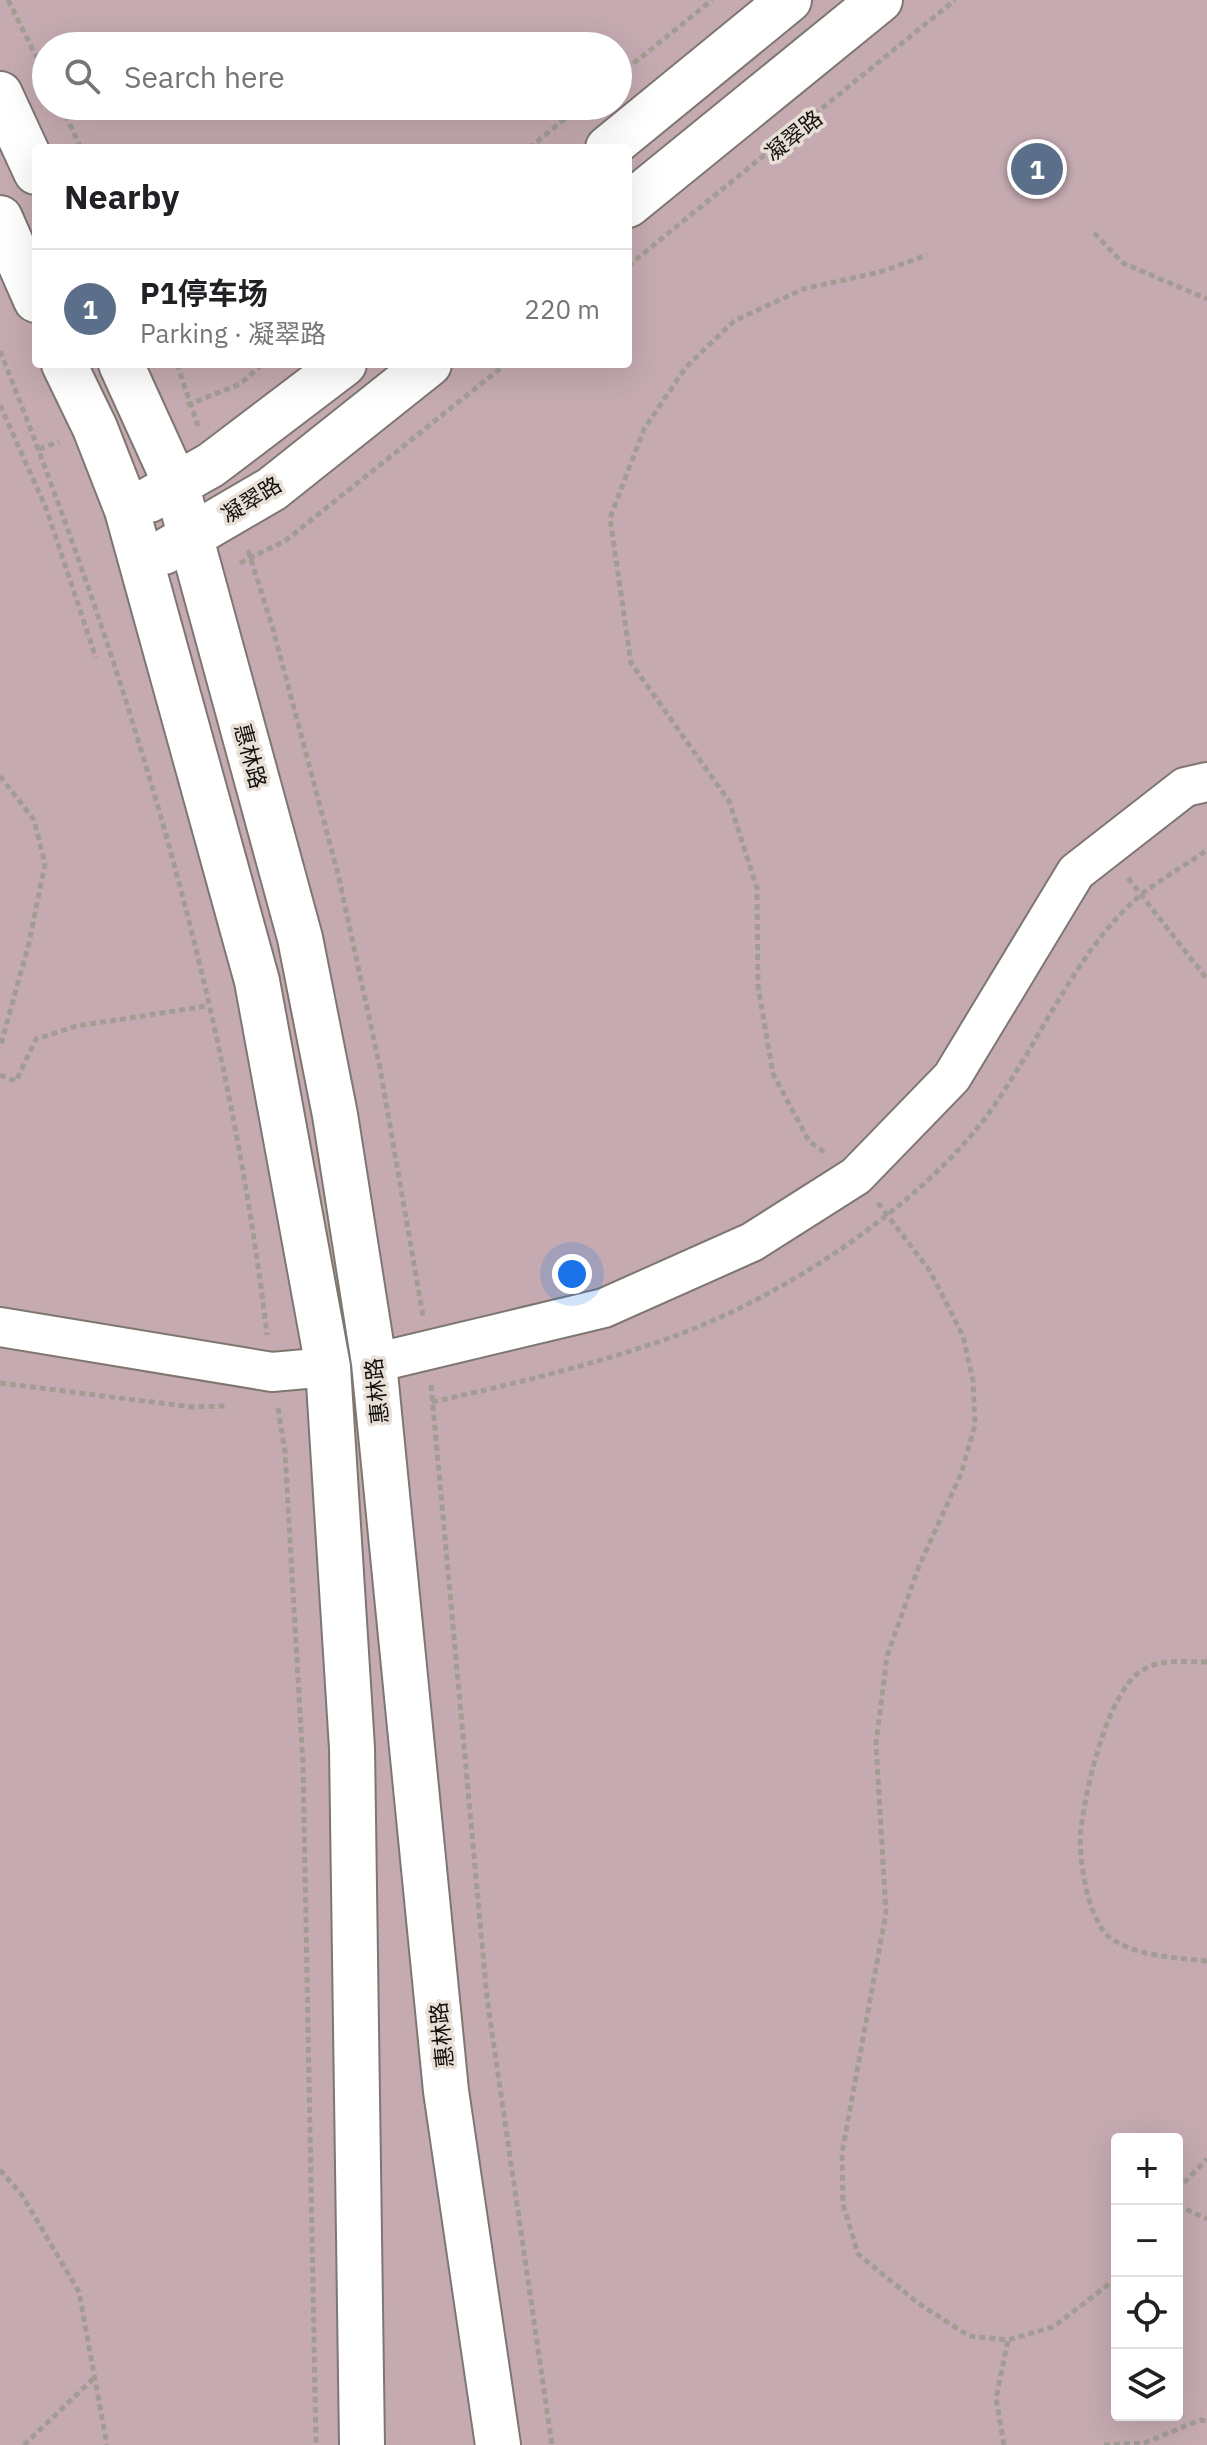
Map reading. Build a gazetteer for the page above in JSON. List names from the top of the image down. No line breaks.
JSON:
{"streets":{"main road":["凝翠路","惠林路"]},"crossings":[["凝翠路","惠林路"]],"page":{"search":"Search here","pins":"1","heading":"Nearby","list":[{"mark":"1","name":"P1停车场","note":"Parking · 凝翠路","value":"220 m"}],"map_buttons":["+","−"]}}
